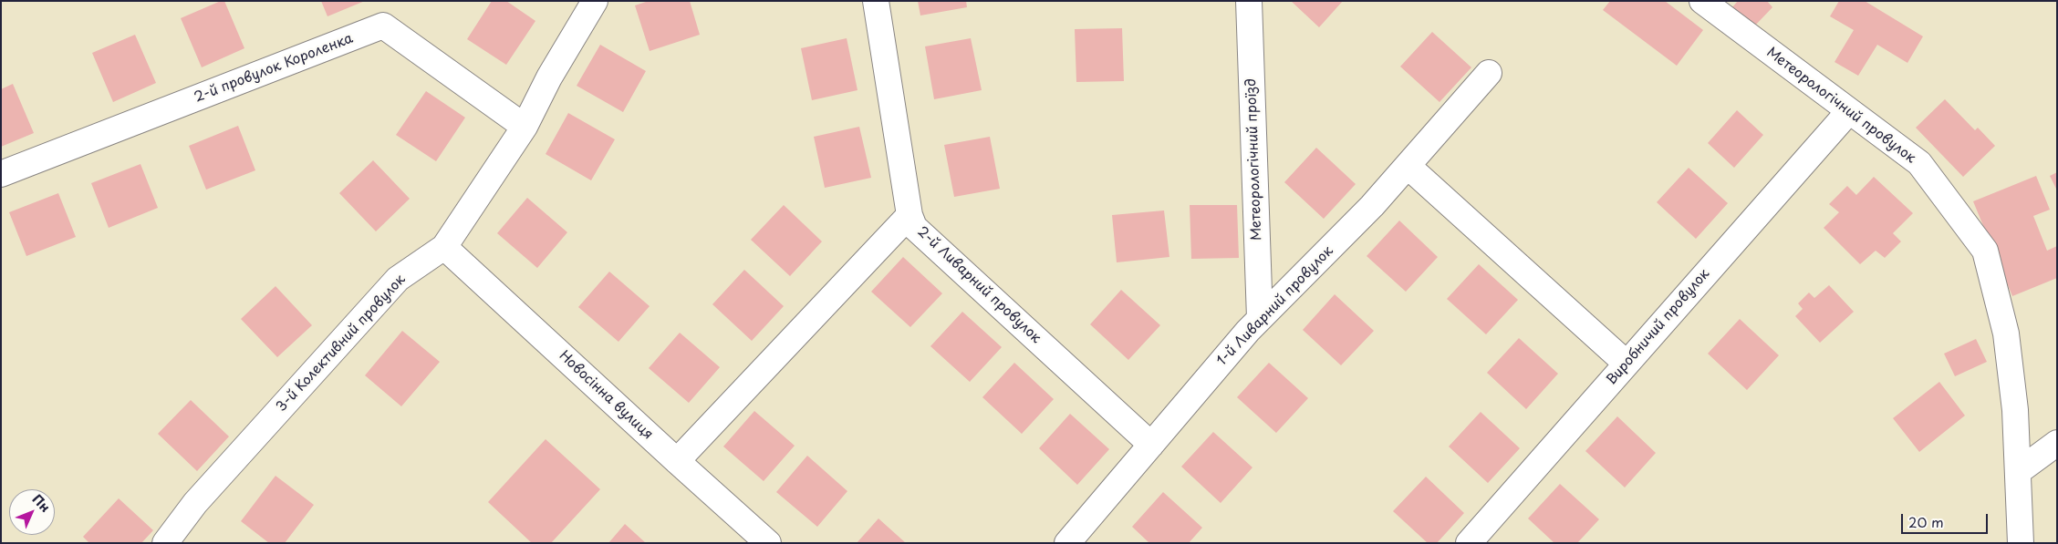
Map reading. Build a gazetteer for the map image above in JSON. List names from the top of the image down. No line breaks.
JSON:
{"streets":{"street":["2-й провулок Короленка","Метеорологічний провулок","Метеорологічний проїзд","2-й Ливарний провулок","1-й Ливарний провулок","Виробничий провулок","3-й Колективний провулок","Новосінна вулиця"]},"crossings":[["2-й провулок Короленка","3-й Колективний провулок"],["Метеорологічний провулок","Виробничий провулок"],["Метеорологічний проїзд","1-й Ливарний провулок"],["2-й Ливарний провулок","1-й Ливарний провулок"],["3-й Колективний провулок","Новосінна вулиця"]],"scale_bar":"20 m","north":"top right"}
